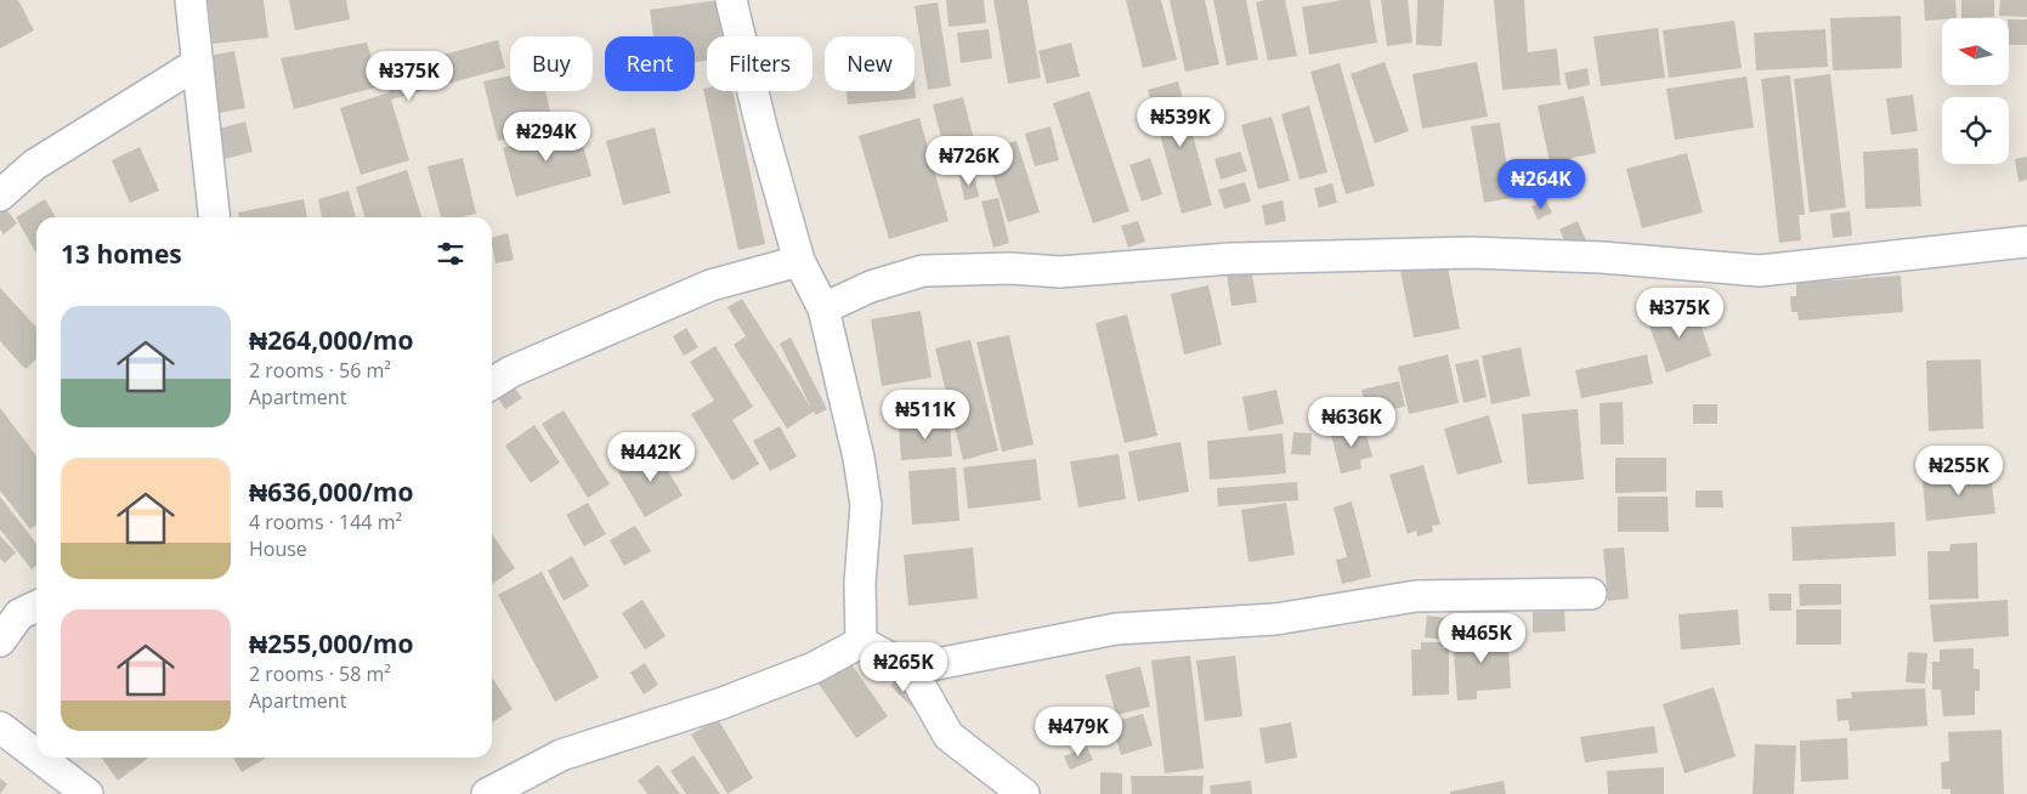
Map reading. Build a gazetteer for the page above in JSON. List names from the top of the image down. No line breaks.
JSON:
{"north":"left","page":{"chip":["Buy","Rent","Filters","New"],"price":["₦375K","₦539K","₦294K","₦726K","₦264K","₦375K","₦511K","₦636K","₦442K","₦255K","₦465K","₦265K","₦479K"],"heading":"13 homes","list":[{"name":"₦264,000/mo","note":"2 rooms · 56 m² · Apartment"},{"name":"₦636,000/mo","note":"4 rooms · 144 m² · House"},{"name":"₦255,000/mo","note":"2 rooms · 58 m² · Apartment"}]}}
